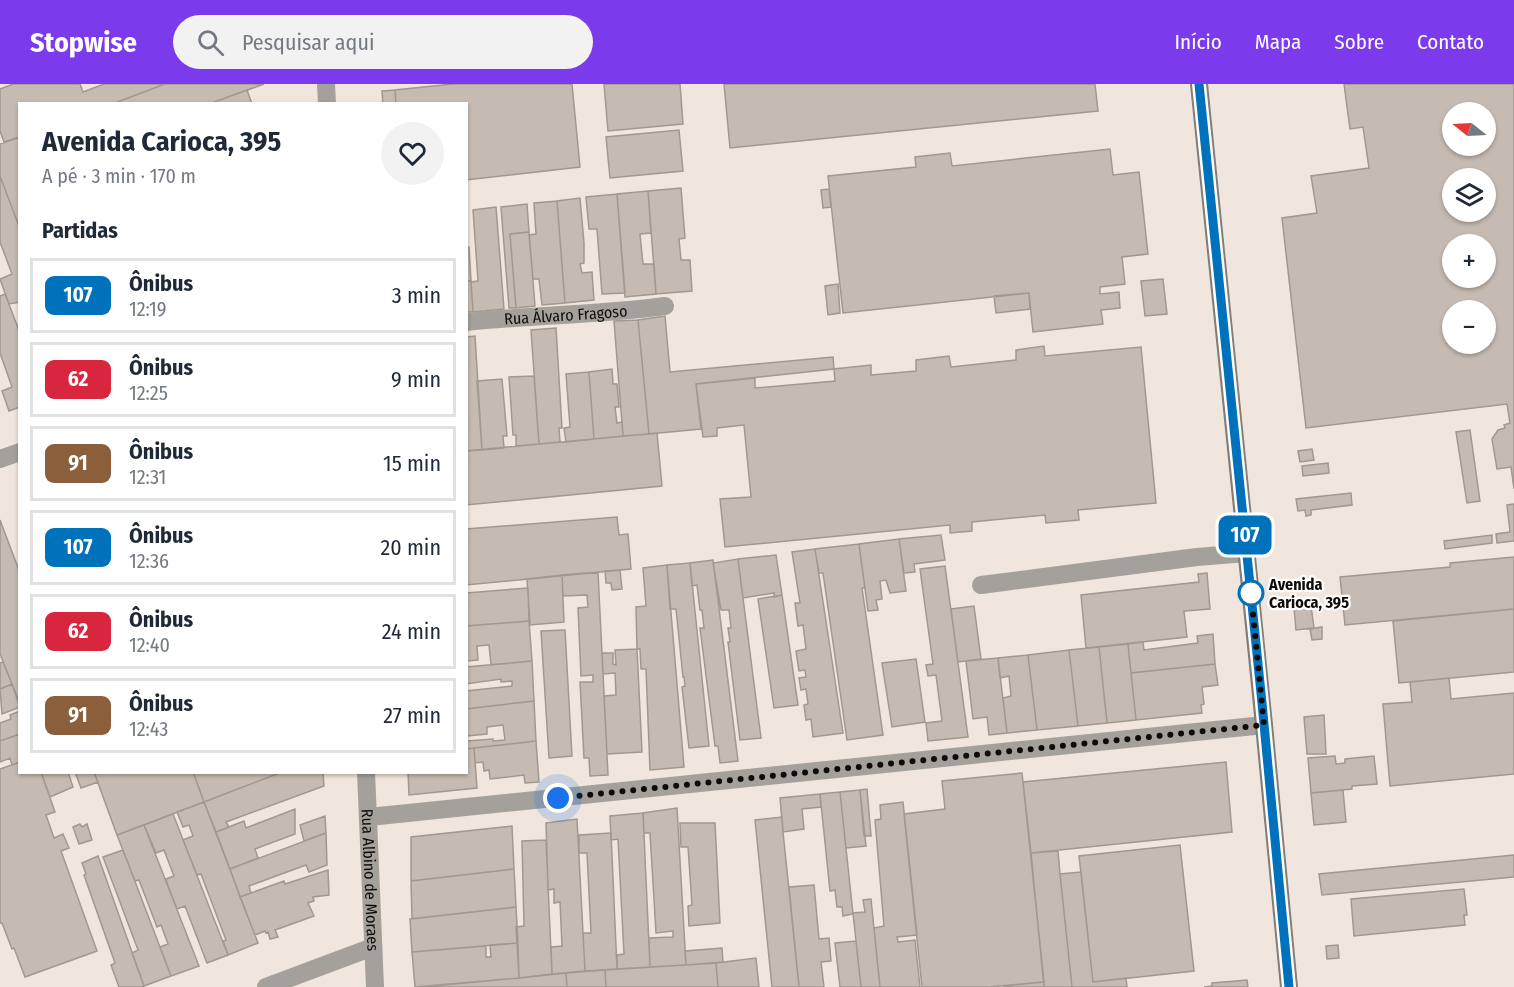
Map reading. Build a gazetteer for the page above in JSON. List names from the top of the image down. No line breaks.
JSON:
{"streets":{"street":["Rua Álvaro Fragoso","Rua Albino de Moraes"]},"places":["Avenida Carioca, 395"],"lines":["bus line 107"],"north":"left","page":{"header":"Stopwise","search":"Pesquisar aqui","nav":["Início","Mapa","Sobre","Contato"],"on_map":"107","map_buttons":["+","−"],"heading":[["Avenida Carioca, 395","A pé · 3 min · 170 m"],"Partidas"],"list":[{"mark":"107","name":"Ônibus","note":"12:19","value":"3 min"},{"mark":"62","name":"Ônibus","note":"12:25","value":"9 min"},{"mark":"91","name":"Ônibus","note":"12:31","value":"15 min"},{"mark":"107","name":"Ônibus","note":"12:36","value":"20 min"},{"mark":"62","name":"Ônibus","note":"12:40","value":"24 min"},{"mark":"91","name":"Ônibus","note":"12:43","value":"27 min"}]}}
